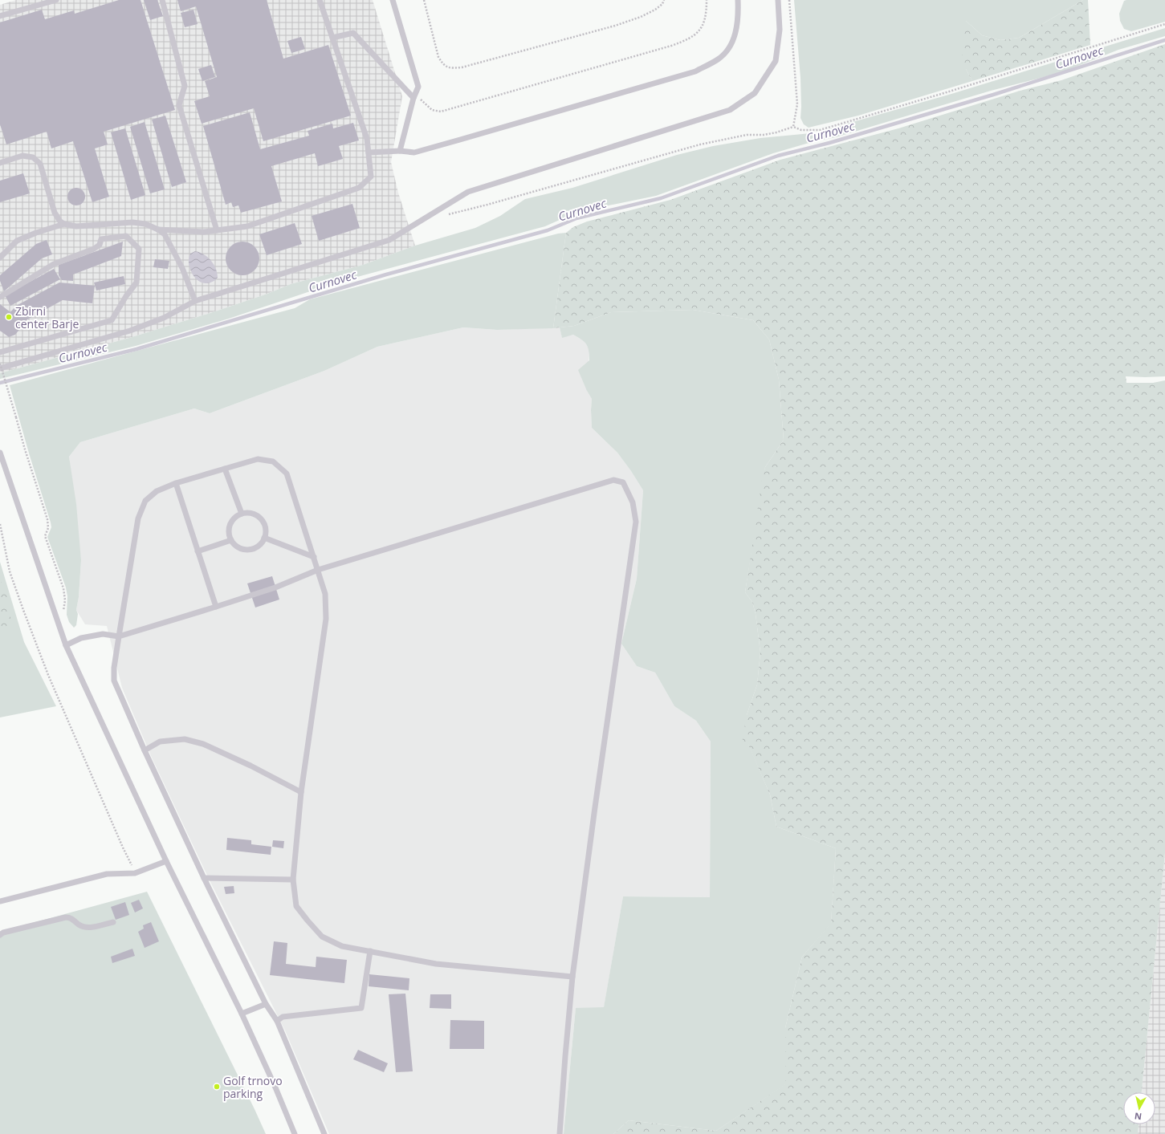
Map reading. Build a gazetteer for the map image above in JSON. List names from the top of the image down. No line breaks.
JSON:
{"water":["Curnovec"],"places":["Zbirni center Barje","Golf trnovo parking"],"north":"bottom"}
